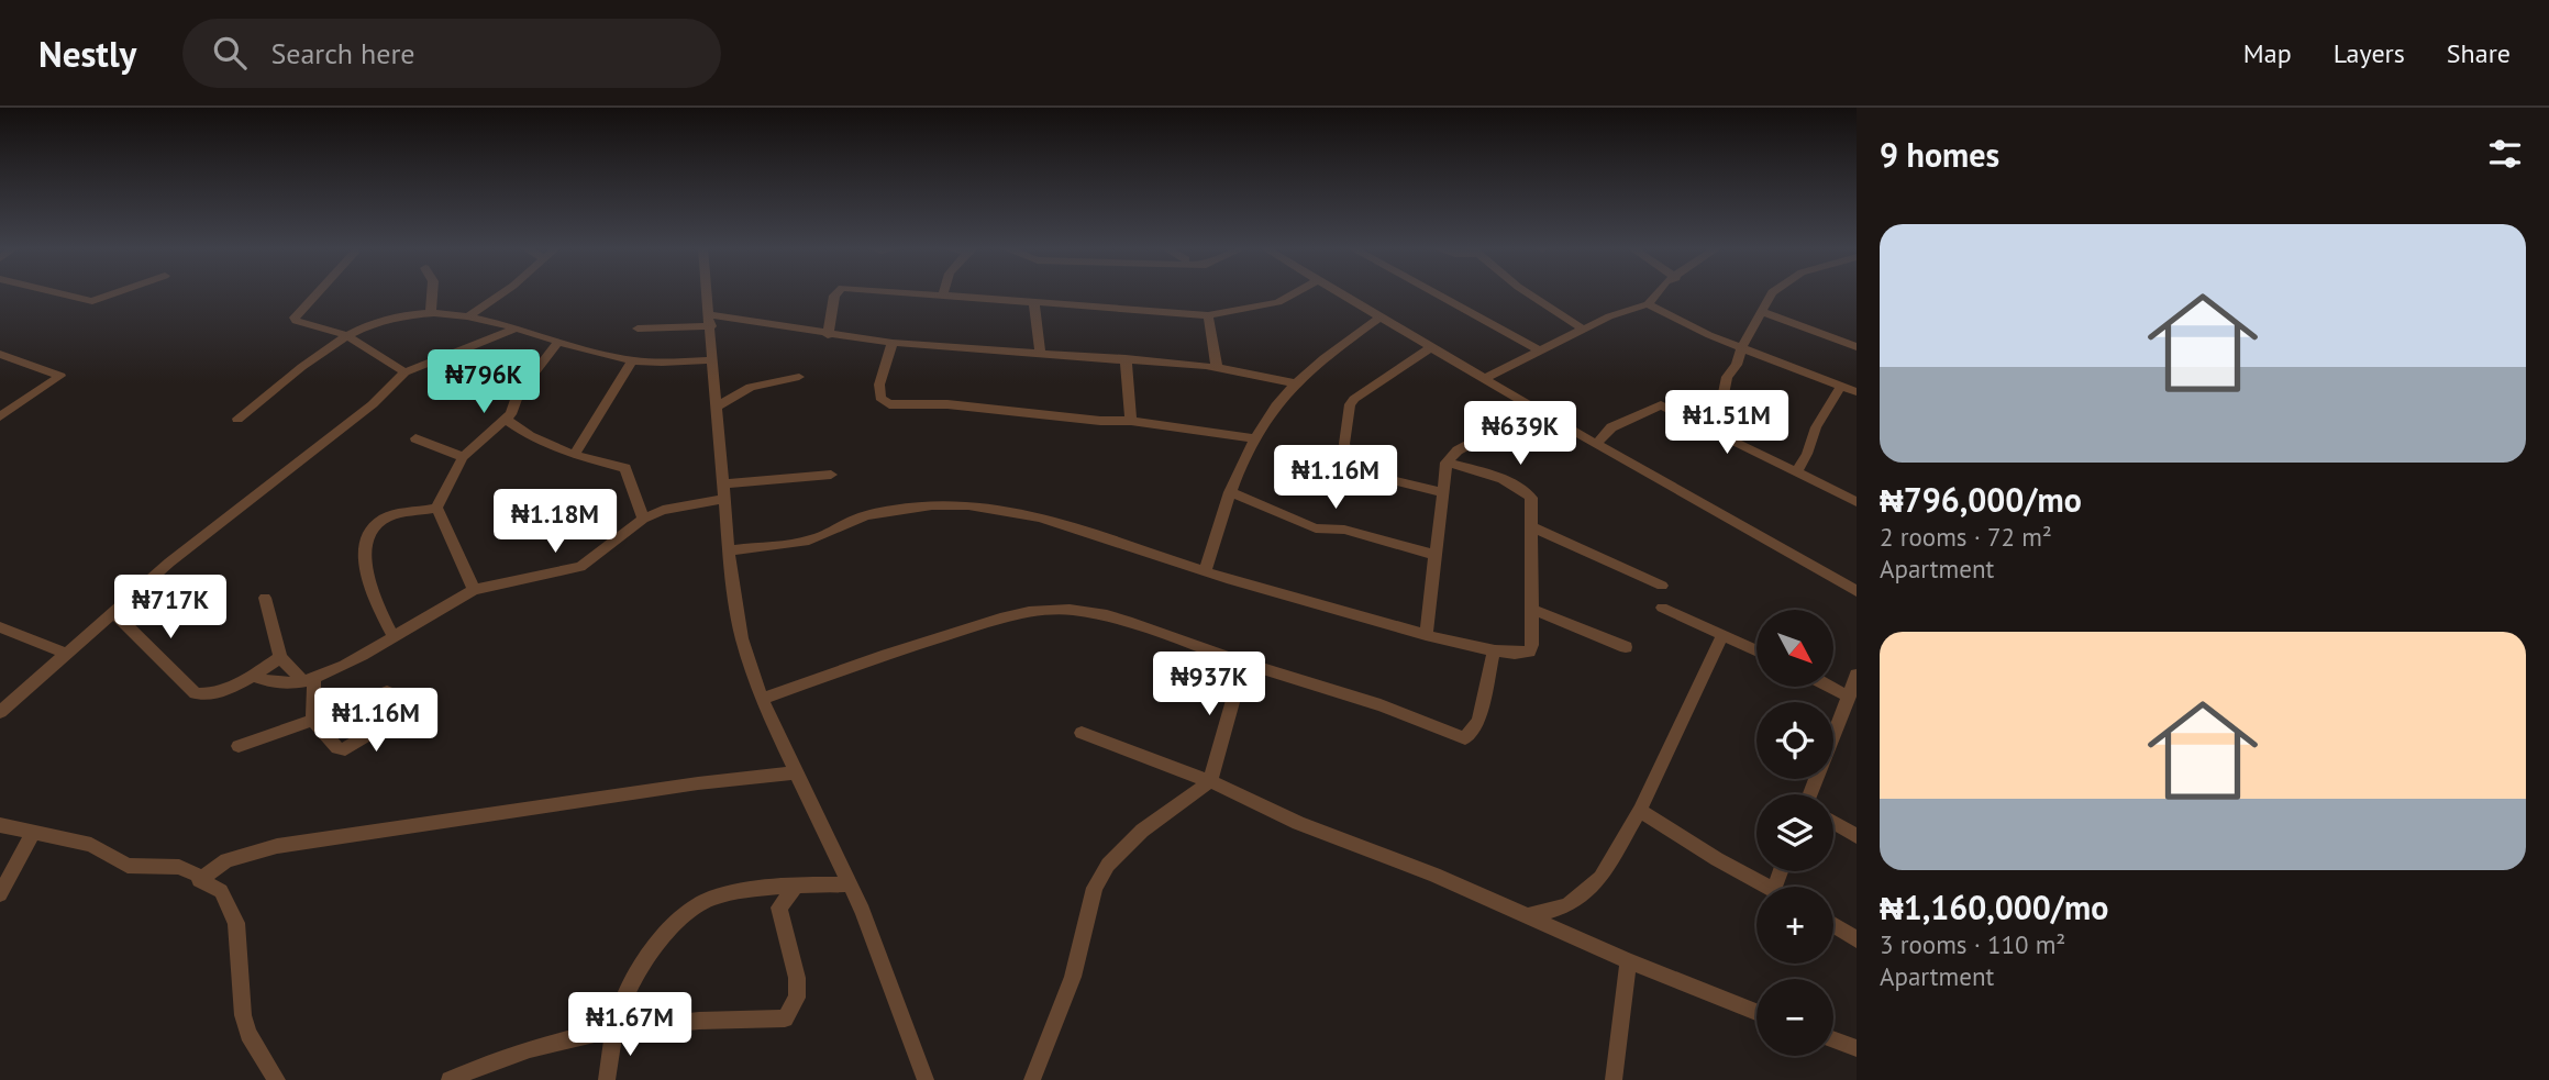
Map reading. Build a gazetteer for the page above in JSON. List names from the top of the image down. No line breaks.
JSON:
{"north":"bottom right","page":{"header":"Nestly","search":"Search here","nav":["Map","Layers","Share"],"heading":"9 homes","list":[{"name":"₦796,000/mo","note":"2 rooms · 72 m² · Apartment"},{"name":"₦1,160,000/mo","note":"3 rooms · 110 m² · Apartment"}],"price":["₦796K","₦1.51M","₦639K","₦1.16M","₦1.18M","₦717K","₦937K","₦1.16M","₦1.67M"],"map_buttons":["+","−"]}}
